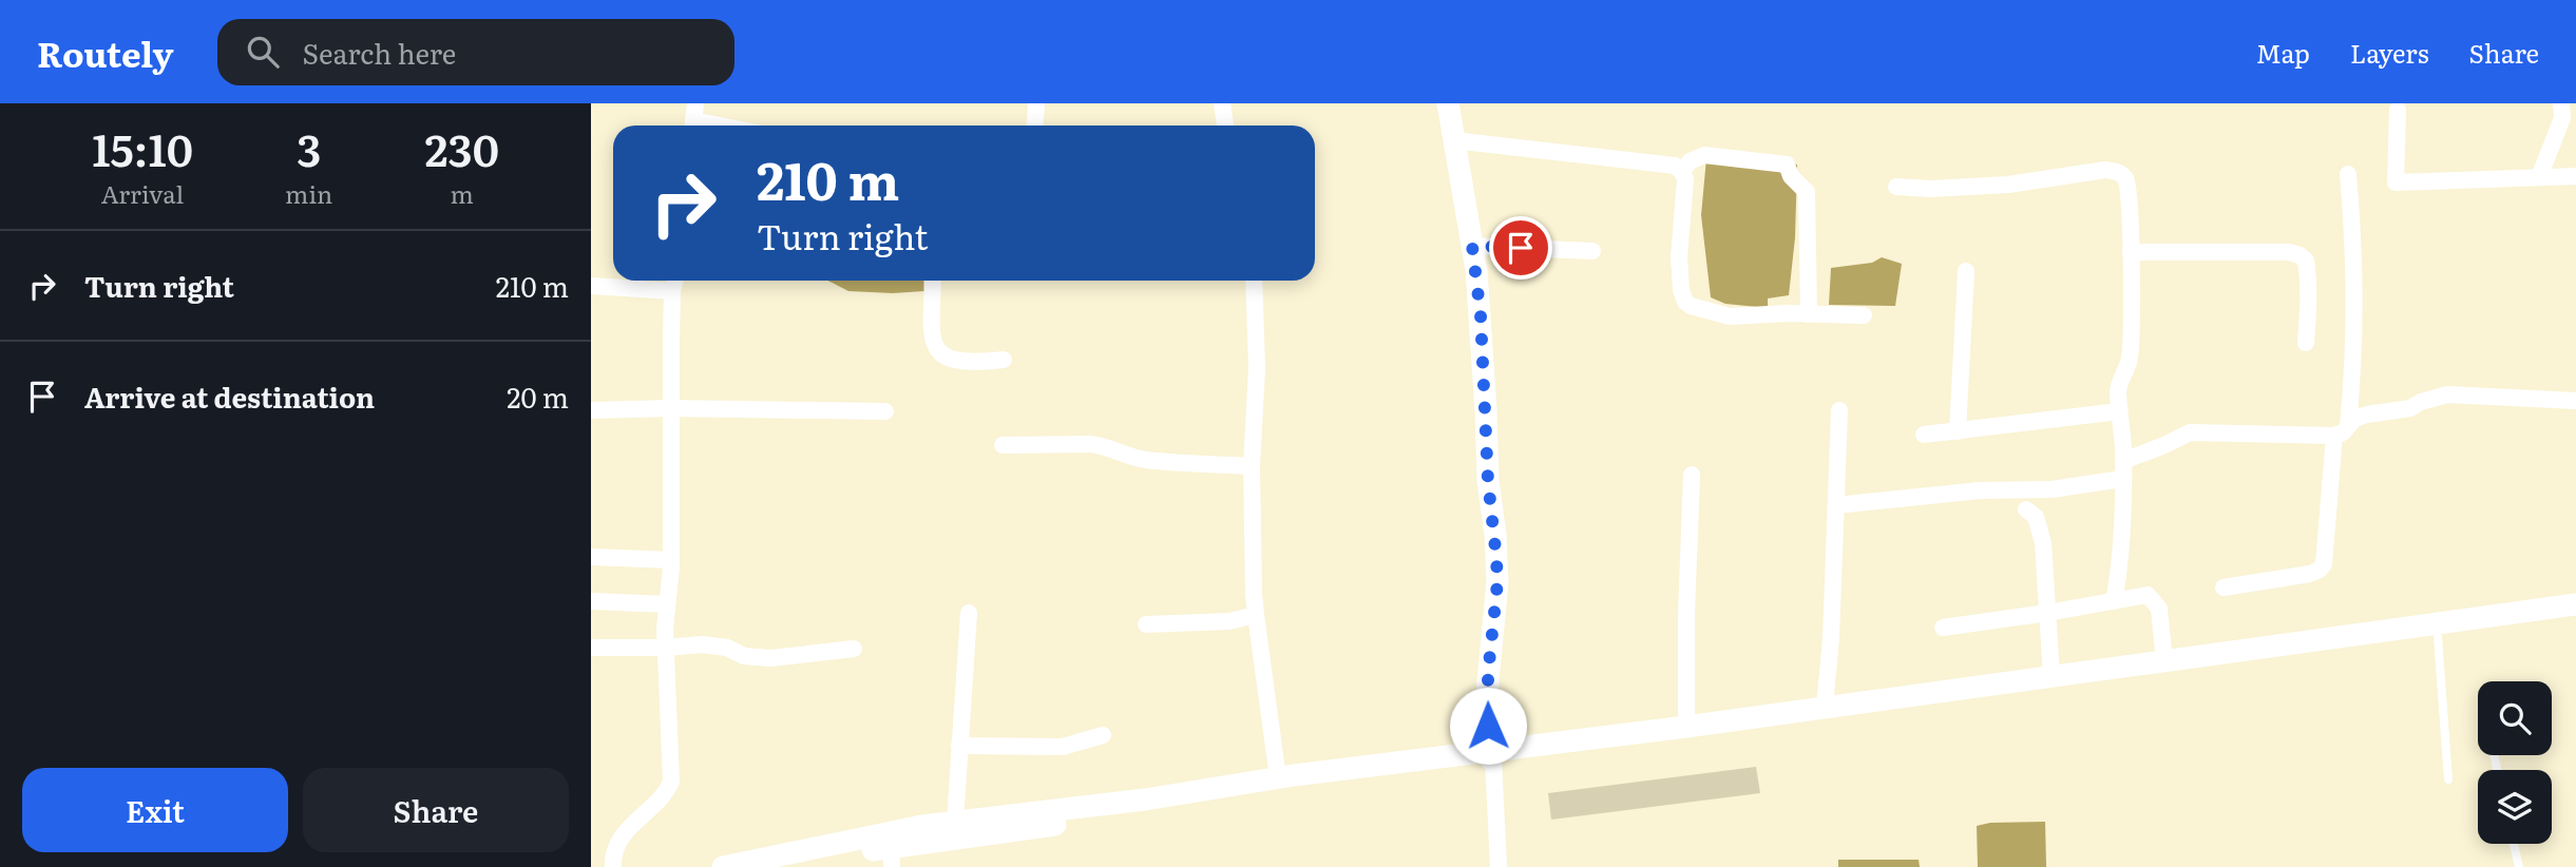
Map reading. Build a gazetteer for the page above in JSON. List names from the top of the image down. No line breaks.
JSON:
{"page":{"header":"Routely","search":"Search here","nav":["Map","Layers","Share"],"eta":["15:10","Arrival","3","min","230","m"],"turn":["210 m","Turn right"],"list":[{"name":"Turn right","value":"210 m"},{"name":"Arrive at destination","value":"20 m"}],"buttons":["Exit","Share"]}}
